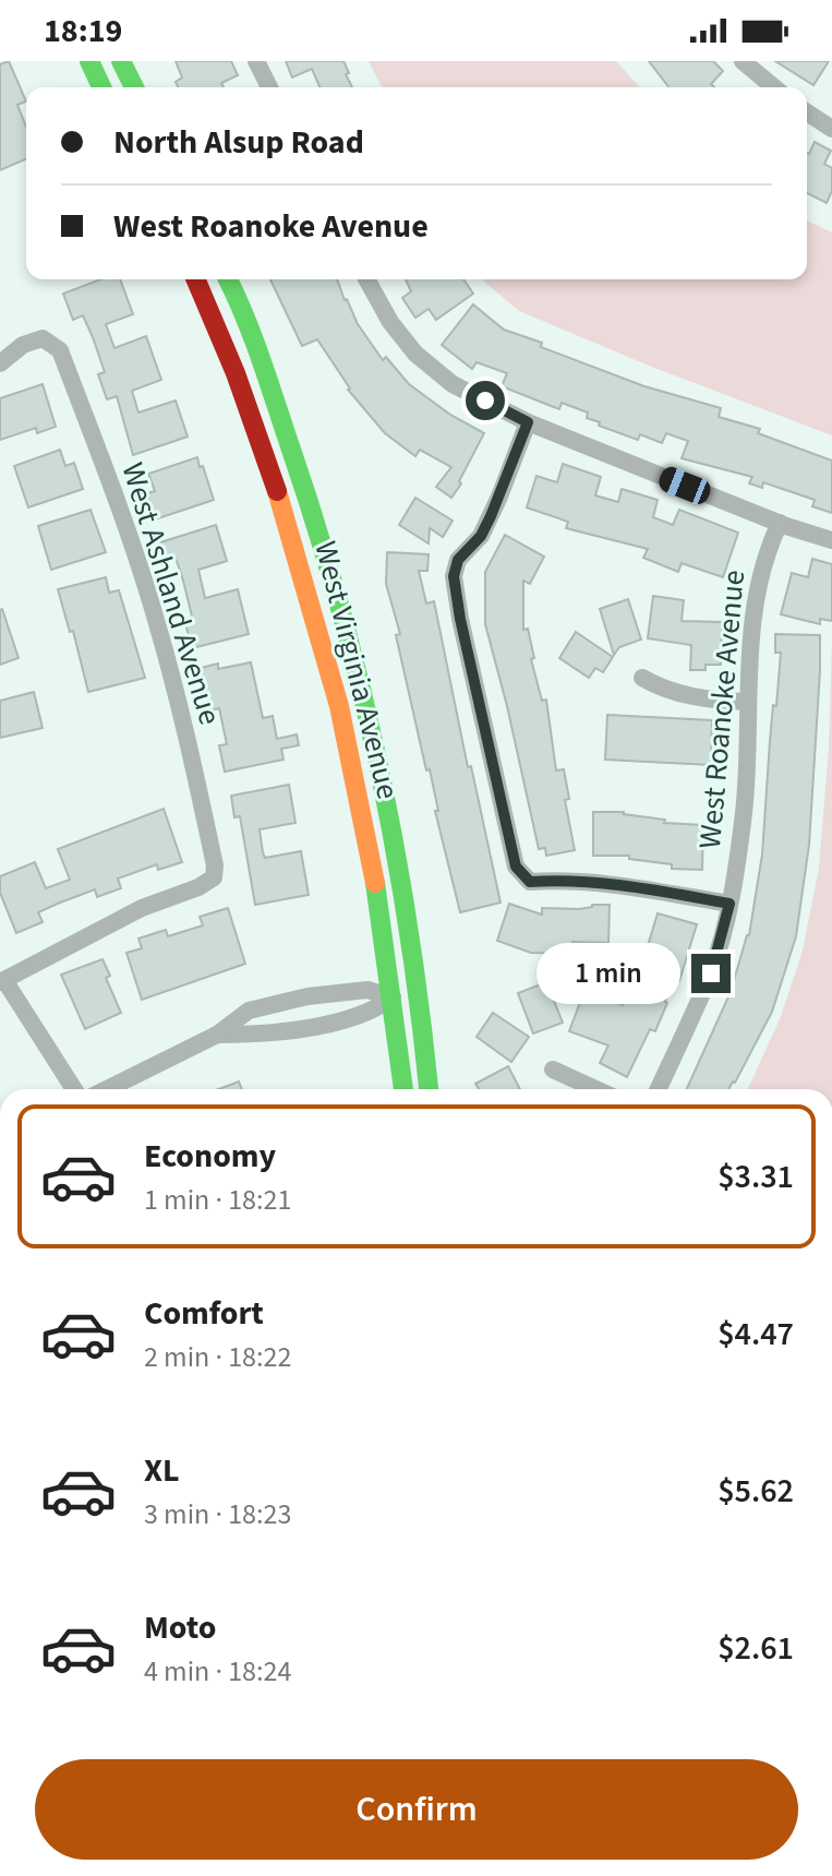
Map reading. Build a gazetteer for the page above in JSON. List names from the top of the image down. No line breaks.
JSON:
{"streets":{"main road":["West Virginia Avenue"],"street":["West Ashland Avenue","West Roanoke Avenue"]},"page":{"status":"18:19","banner":["North Alsup Road","West Roanoke Avenue"],"bubble":"1 min","list":[{"name":"Economy","note":"1 min · 18:21","value":"$3.31"},{"name":"Comfort","note":"2 min · 18:22","value":"$4.47"},{"name":"XL","note":"3 min · 18:23","value":"$5.62"},{"name":"Moto","note":"4 min · 18:24","value":"$2.61"}],"buttons":"Confirm"}}
